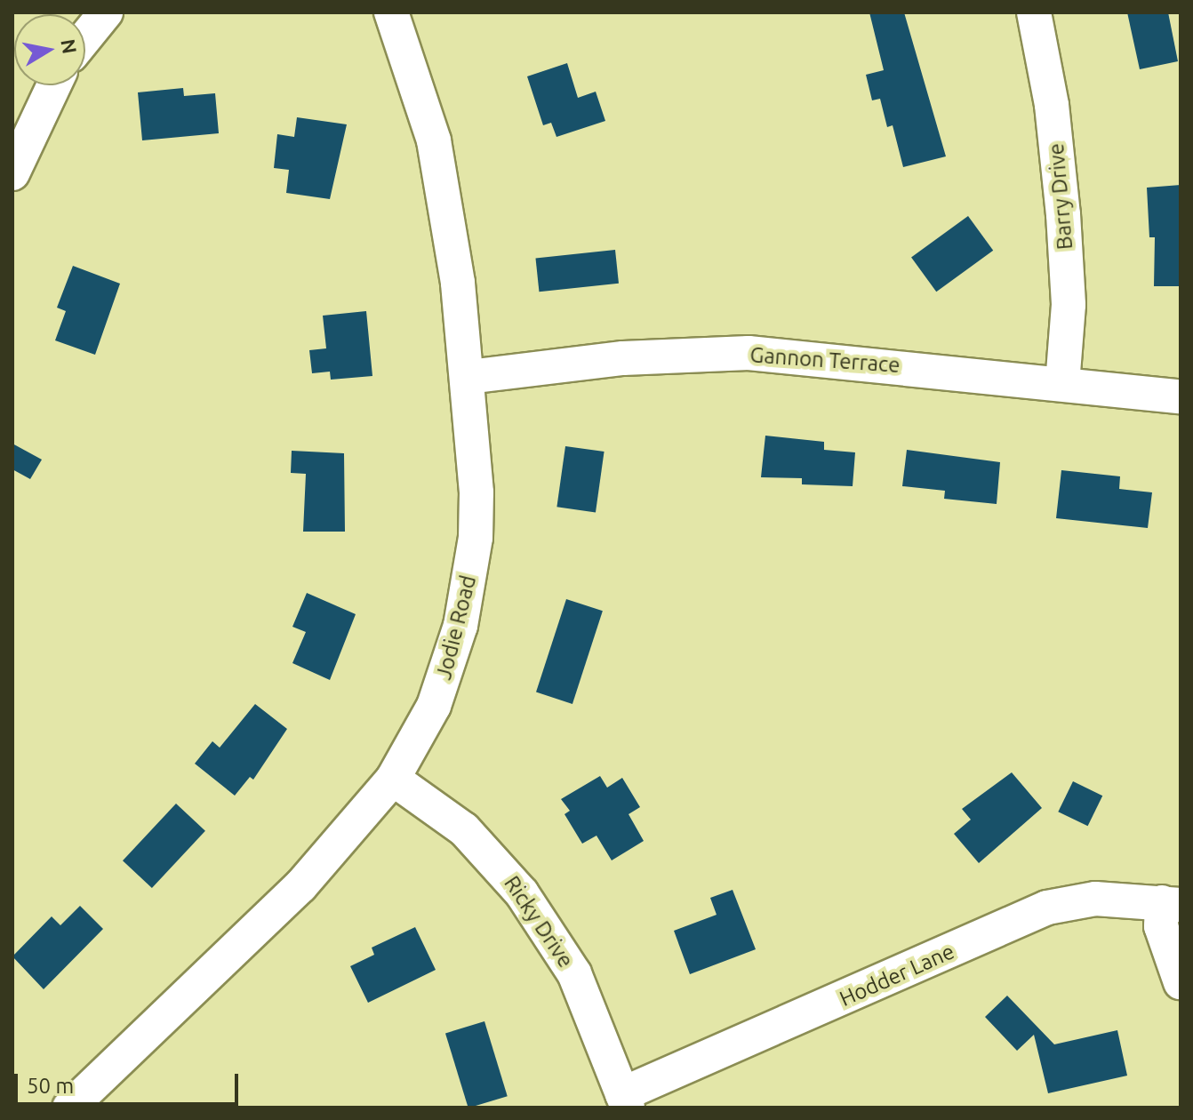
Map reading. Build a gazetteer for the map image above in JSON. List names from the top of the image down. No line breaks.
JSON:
{"streets":{"street":["Barry Drive","Gannon Terrace","Jodie Road","Ricky Drive","Hodder Lane"]},"crossings":[["Barry Drive","Gannon Terrace"],["Gannon Terrace","Jodie Road"],["Jodie Road","Ricky Drive"],["Ricky Drive","Hodder Lane"]],"scale_bar":"50 m","north":"right"}
